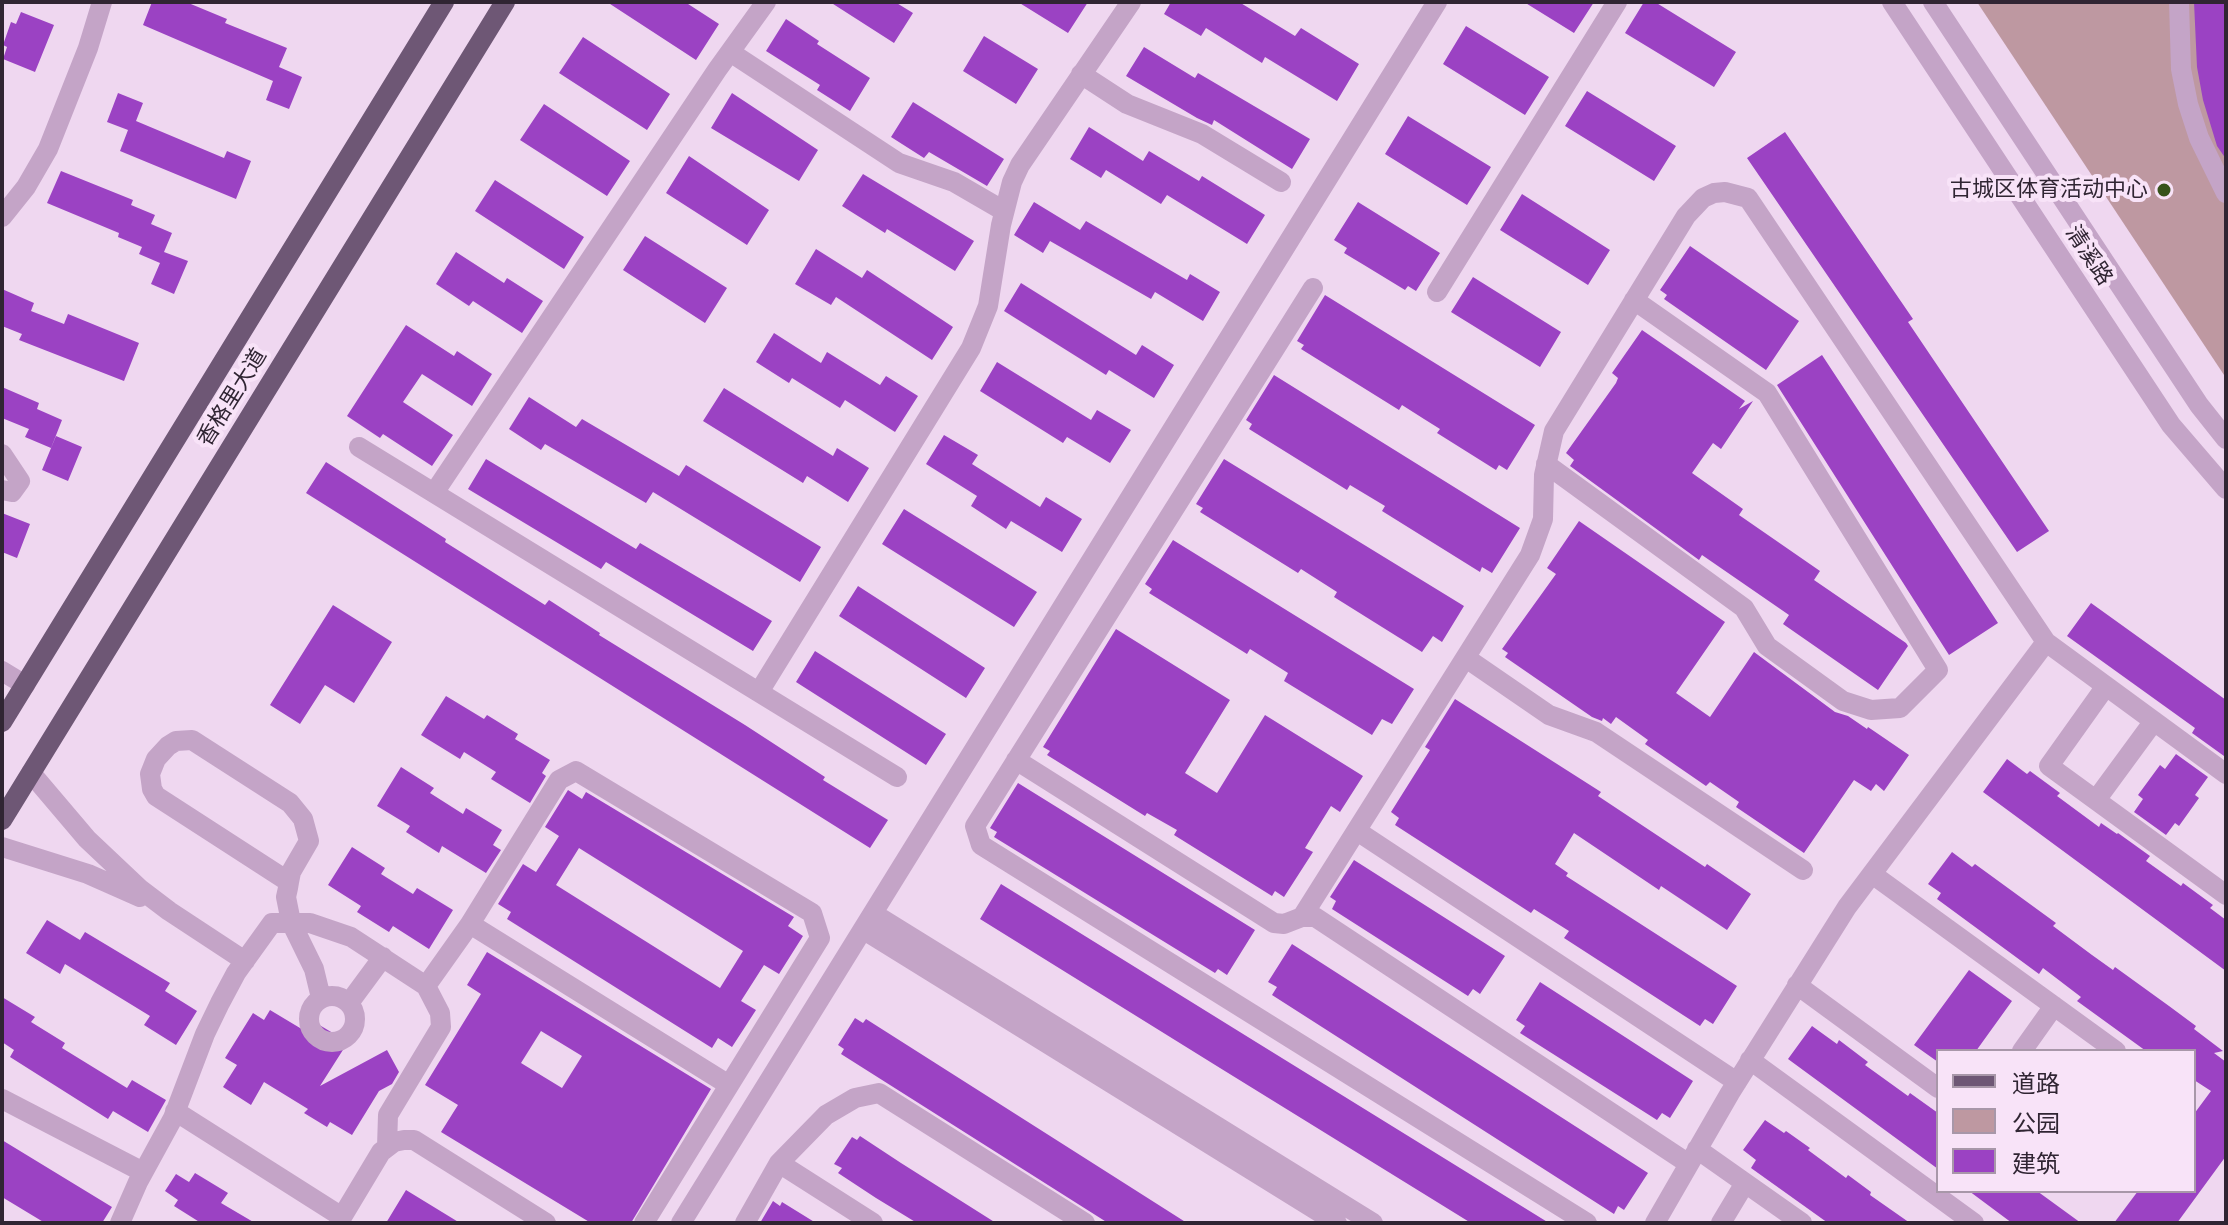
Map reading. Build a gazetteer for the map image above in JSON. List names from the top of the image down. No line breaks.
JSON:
{"streets":{"main road":["香格里大道"],"street":["清溪路"]},"places":["古城区体育活动中心"],"legend":["道路","公园","建筑"]}
